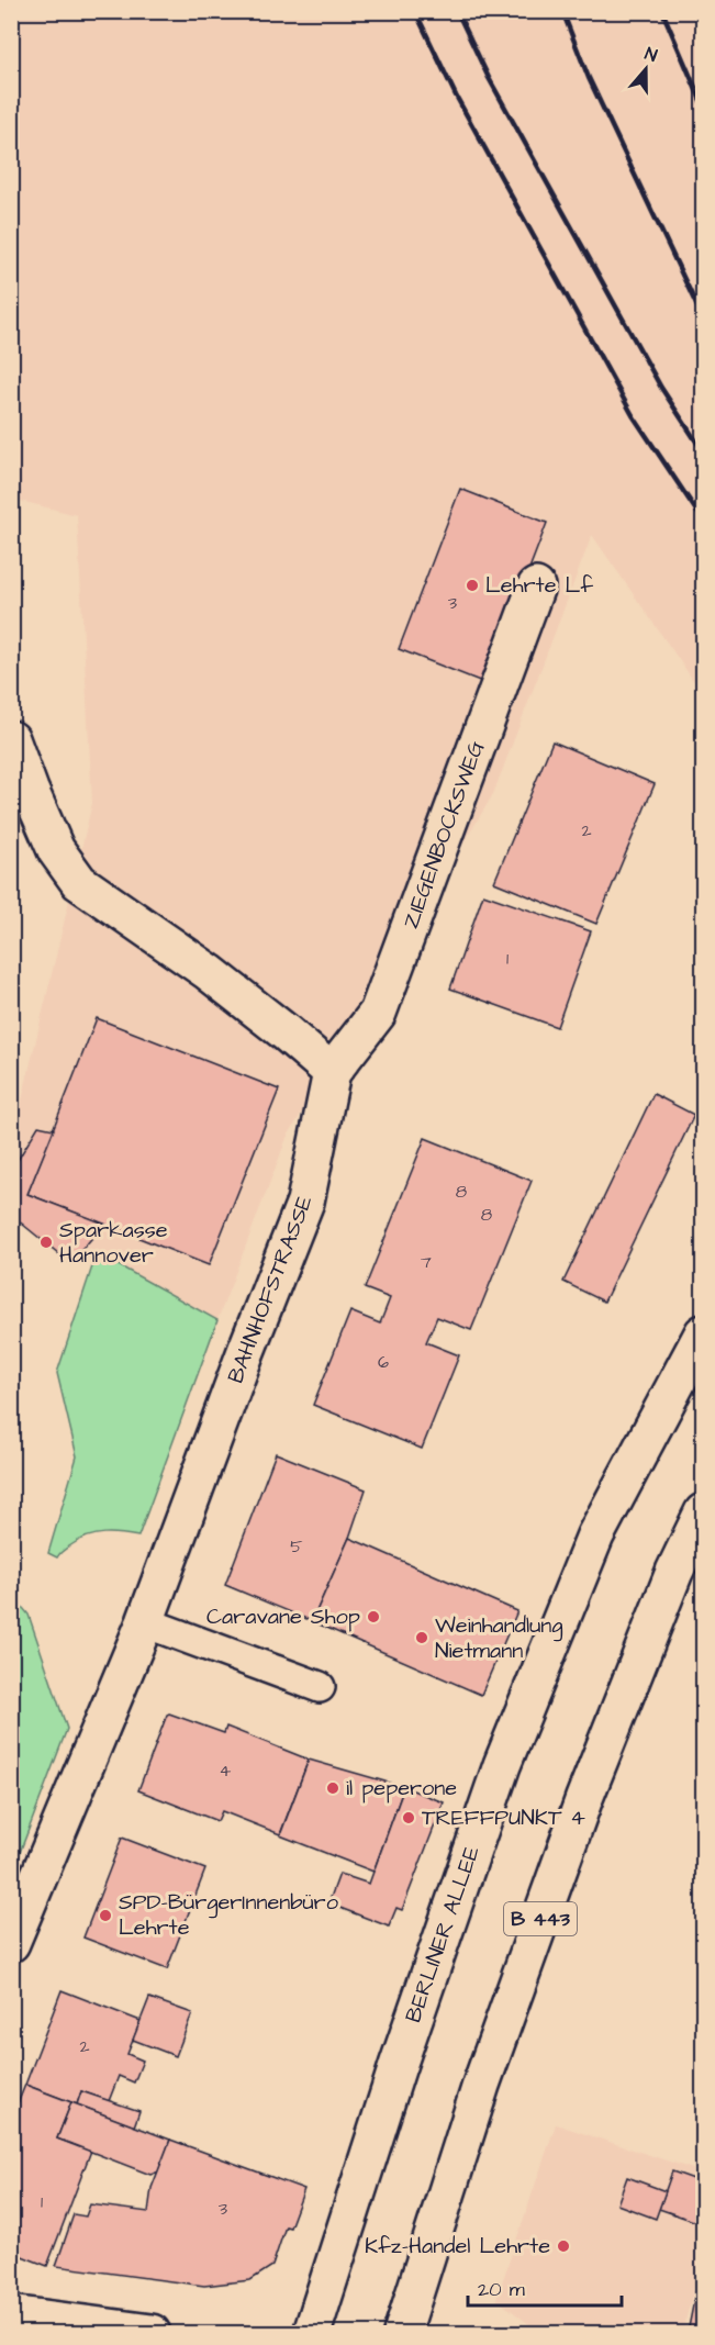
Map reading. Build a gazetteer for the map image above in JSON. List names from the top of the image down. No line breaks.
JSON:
{"streets":{"main road":["ZIEGENBOCKSWEG","BAHNHOFSTRASSE","B 443","BERLINER ALLEE"]},"crossings":[["ZIEGENBOCKSWEG","BAHNHOFSTRASSE"]],"places":["Lehrte Lf","Sparkasse Hannover","Caravane Shop","Weinhandlung Nietmann","il peperone","TREFFPUNKT 4","SPD-BürgerInnenbüro Lehrte","Kfz-Handel Lehrte"],"house_numbers":["3","2","1","8","8","7","6","5","4","2","1","3"],"scale_bar":"20 m","north":"top"}
